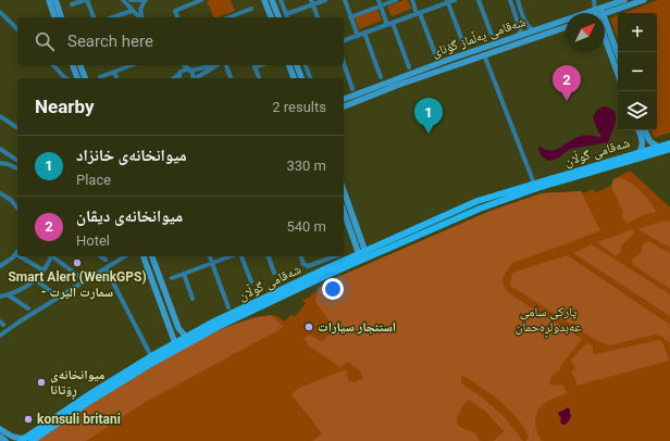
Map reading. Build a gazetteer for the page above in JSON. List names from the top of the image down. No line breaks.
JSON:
{"streets":{"main road":["شەقامی گوڵان"],"street":["شەقامی یەڵماز گۆنای"]},"parks":["پارکی سامی عەبدولڕەحمان"],"places":["Smart Alert (WenkGPS) - سمارت اليرت","استئجار سيارات","میوانخانەی ڕۆتانا","konsuli britani"],"north":"top right","page":{"map_buttons":["+","−"],"search":"Search here","pins":["2","1"],"heading":["Nearby","2 results"],"list":[{"mark":"1","name":"میوانخانەی خانزاد","note":"Place","value":"330 m"},{"mark":"2","name":"میوانخانەی دیڤان","note":"Hotel","value":"540 m"}]}}
